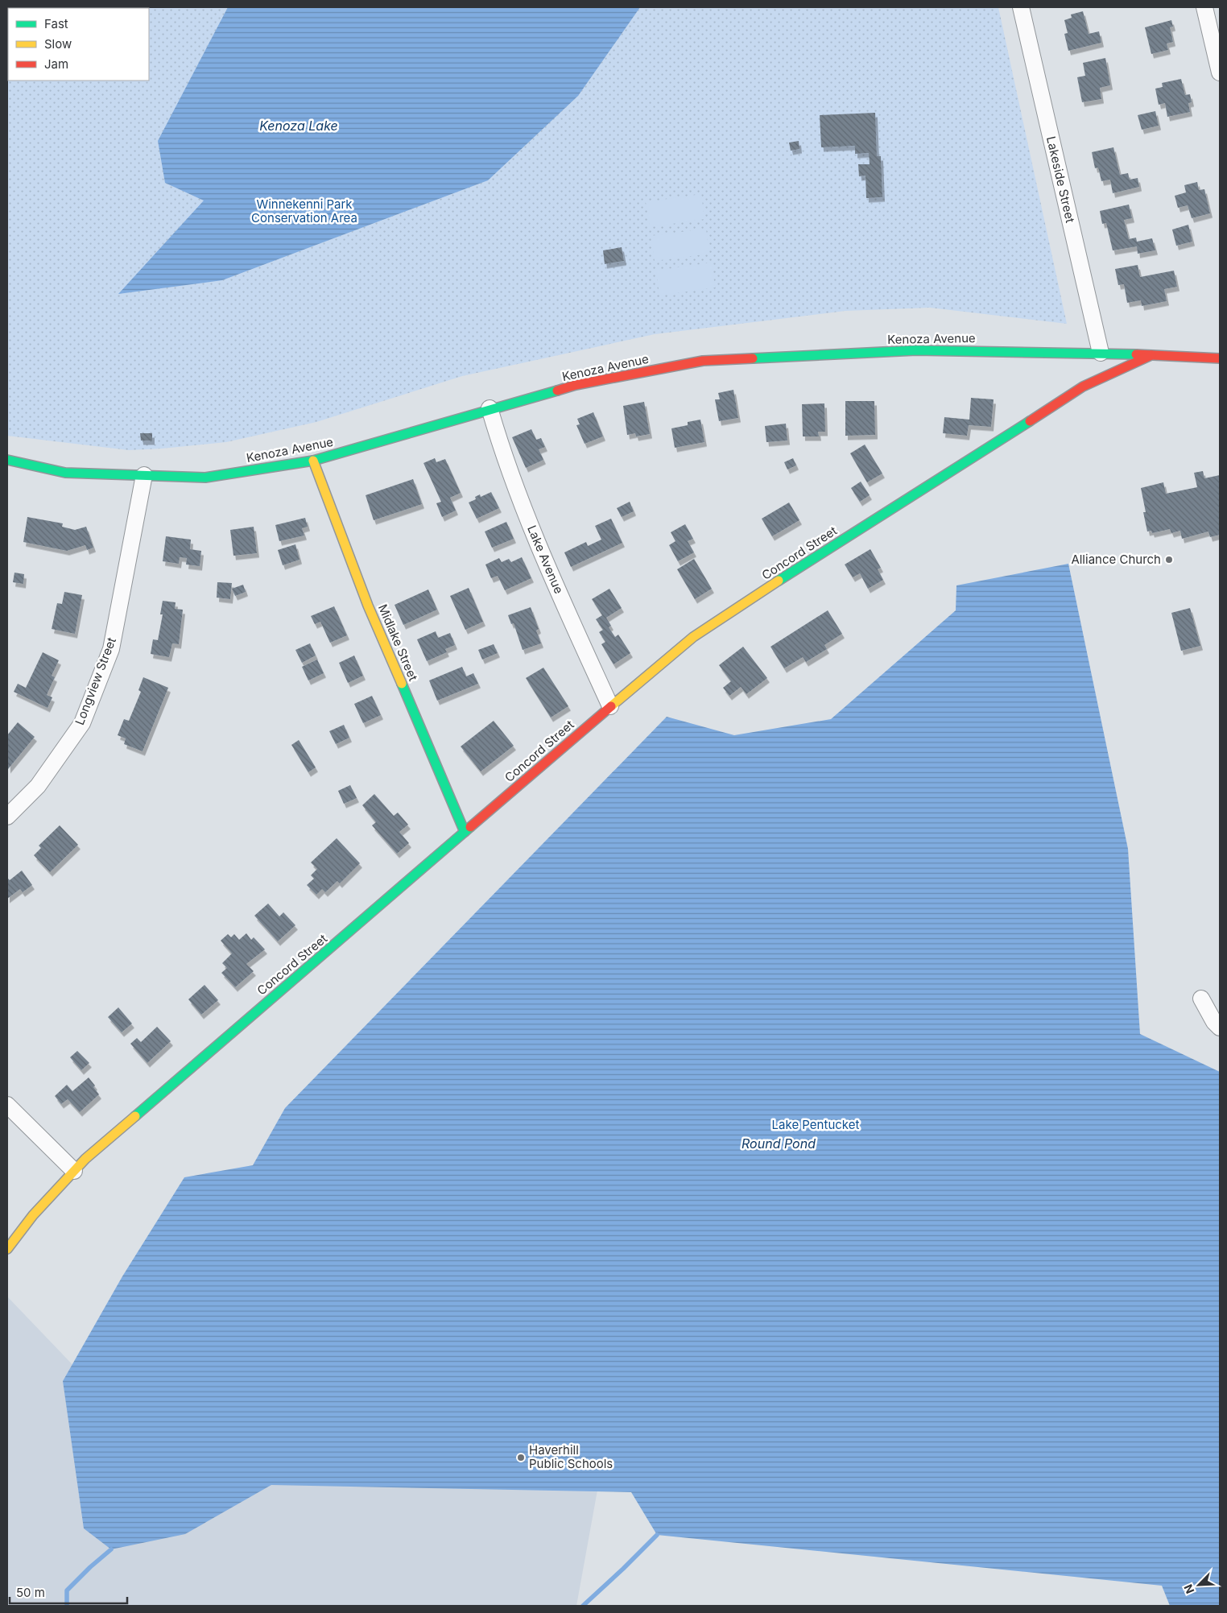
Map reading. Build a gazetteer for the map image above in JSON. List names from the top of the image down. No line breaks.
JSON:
{"streets":{"main road":["Kenoza Avenue","Concord Street","Midlake Street"],"street":["Lakeside Street","Lake Avenue","Longview Street"]},"crossings":[["Lakeside Street","Kenoza Avenue"],["Kenoza Avenue","Concord Street"],["Kenoza Avenue","Lake Avenue"],["Kenoza Avenue","Midlake Street"],["Kenoza Avenue","Longview Street"],["Concord Street","Lake Avenue"],["Concord Street","Midlake Street"]],"water":["Kenoza Lake","Round Pond"],"parks":["Winnekenni Park Conservation Area","Lake Pentucket"],"places":["Alliance Church","Haverhill Public Schools"],"legend":["Fast","Slow","Jam"],"scale_bar":"50 m","north":"bottom left"}
